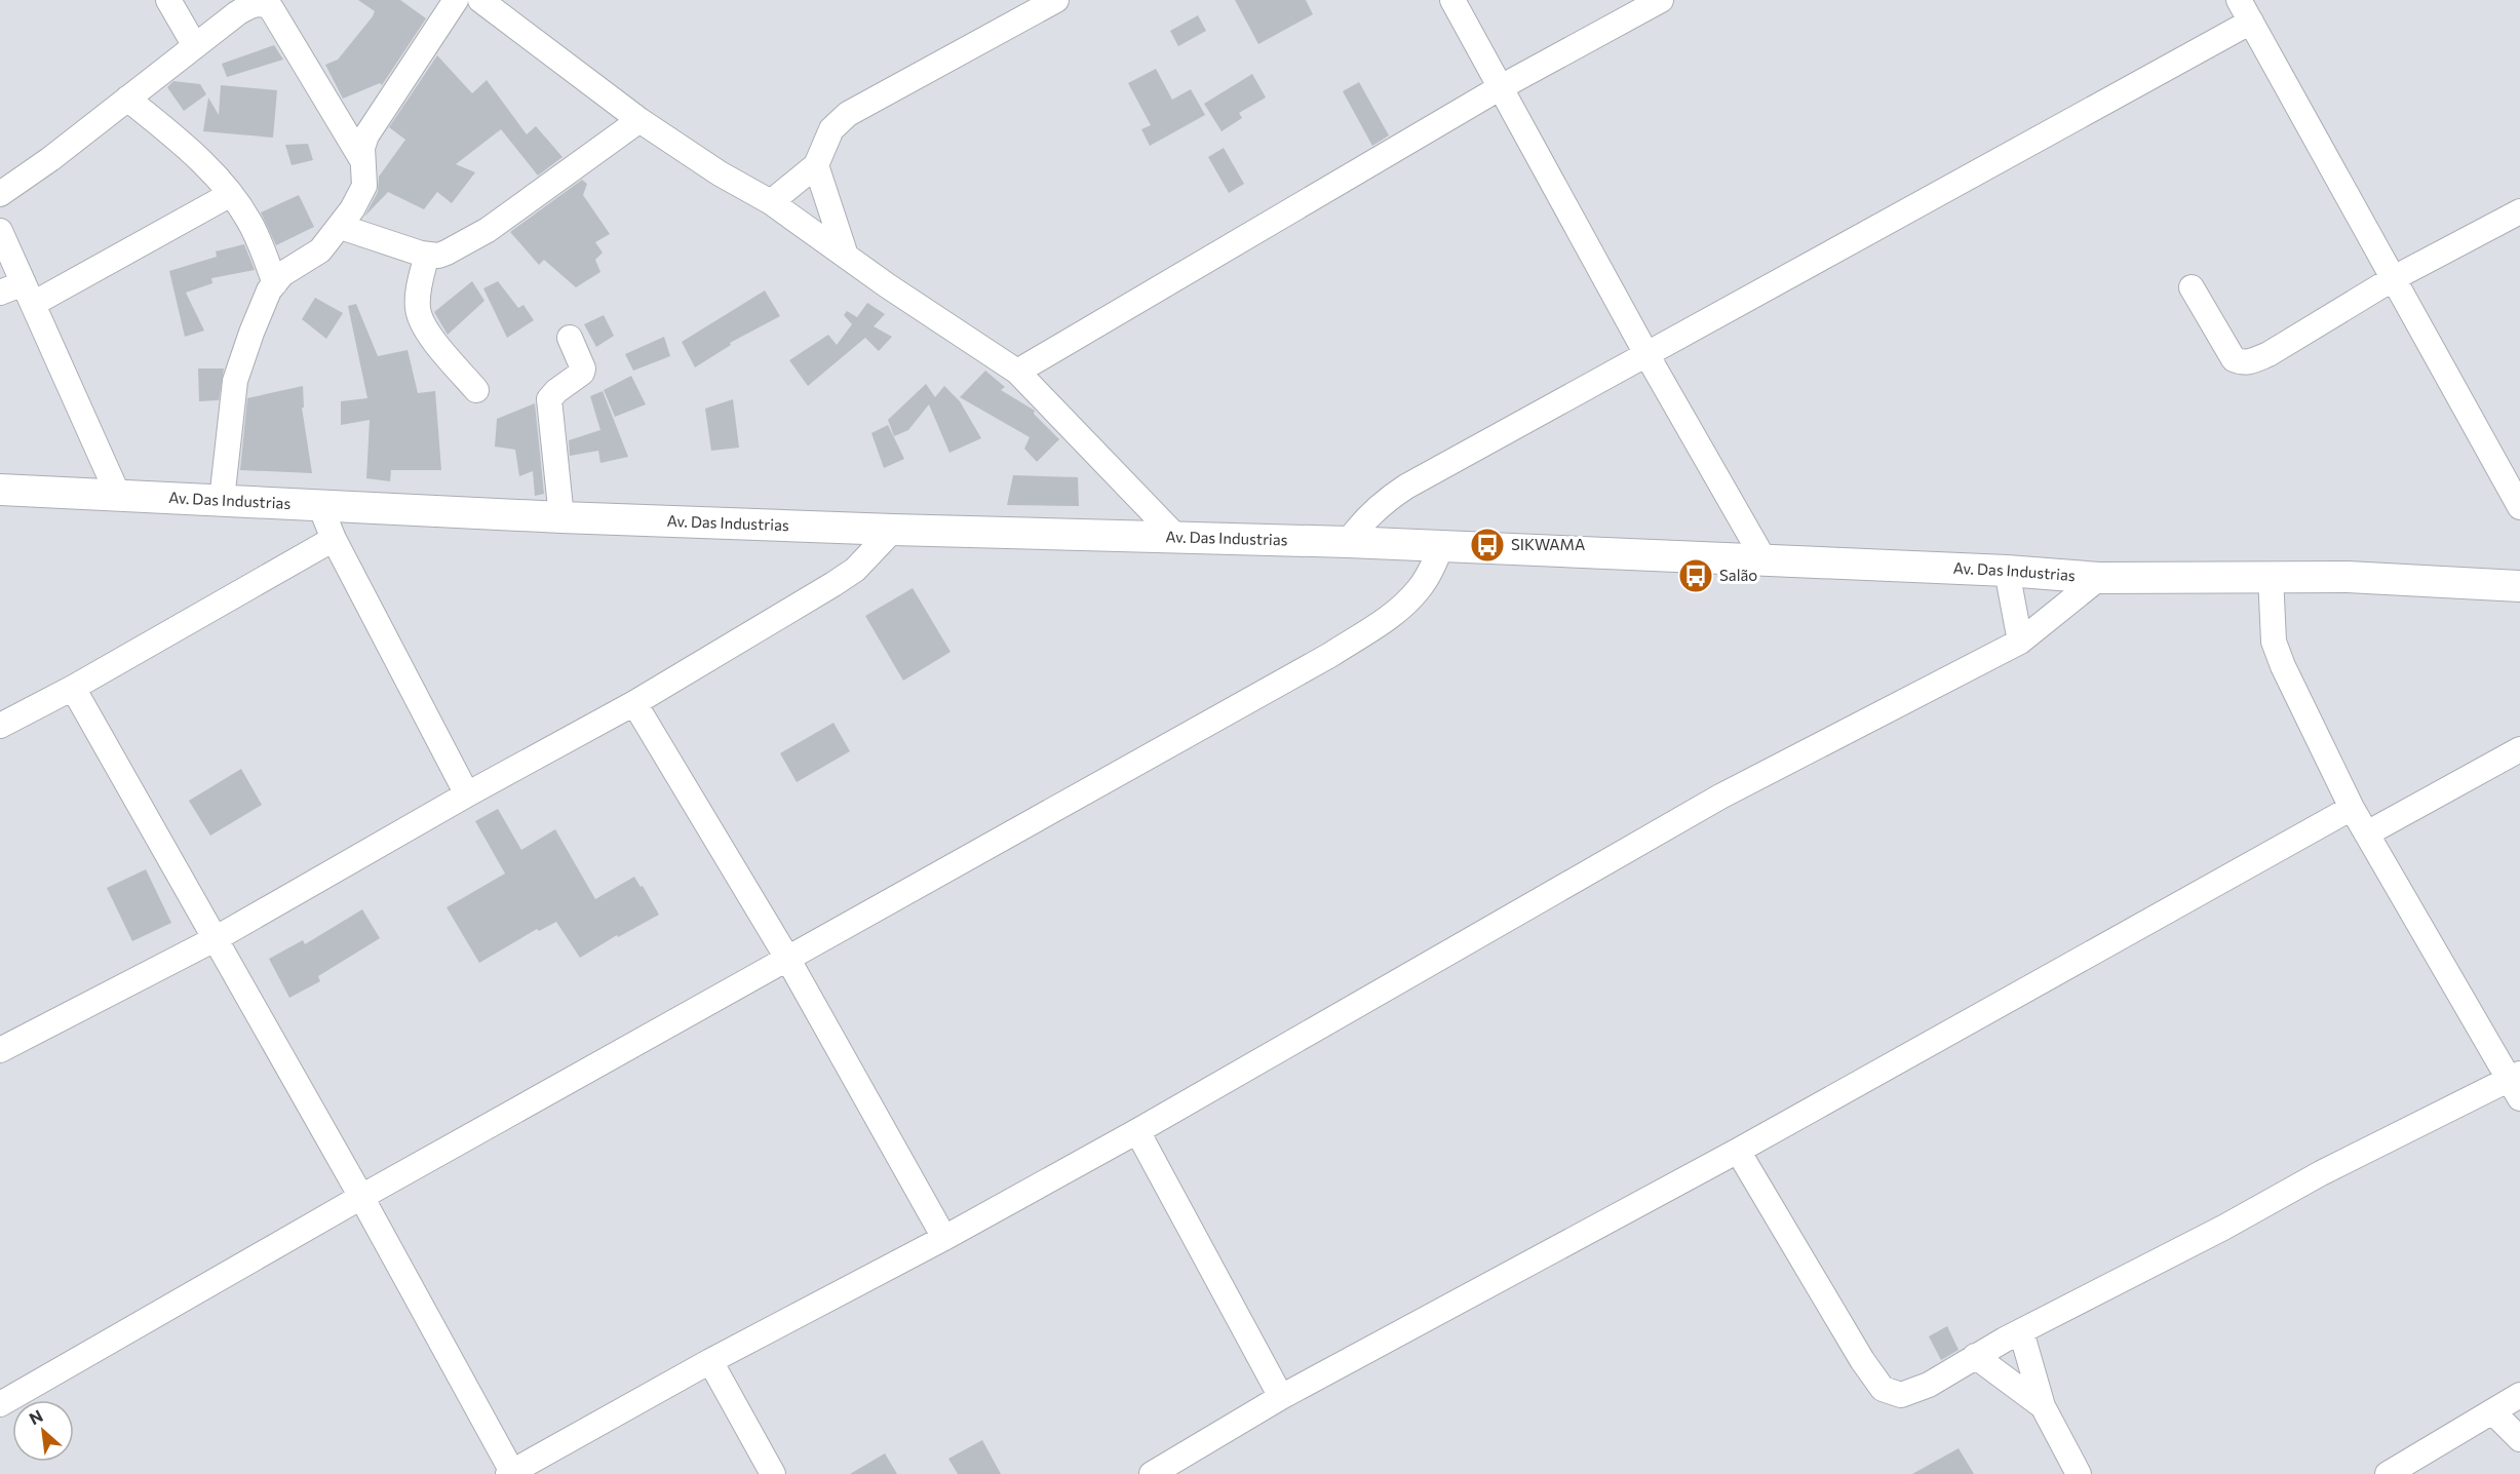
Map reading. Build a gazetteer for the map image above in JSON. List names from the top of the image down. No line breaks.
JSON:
{"streets":{"main road":["Av. Das Industrias"]},"places":{"bus stop":["SIKWAMA","Salão"]},"north":"top left"}
